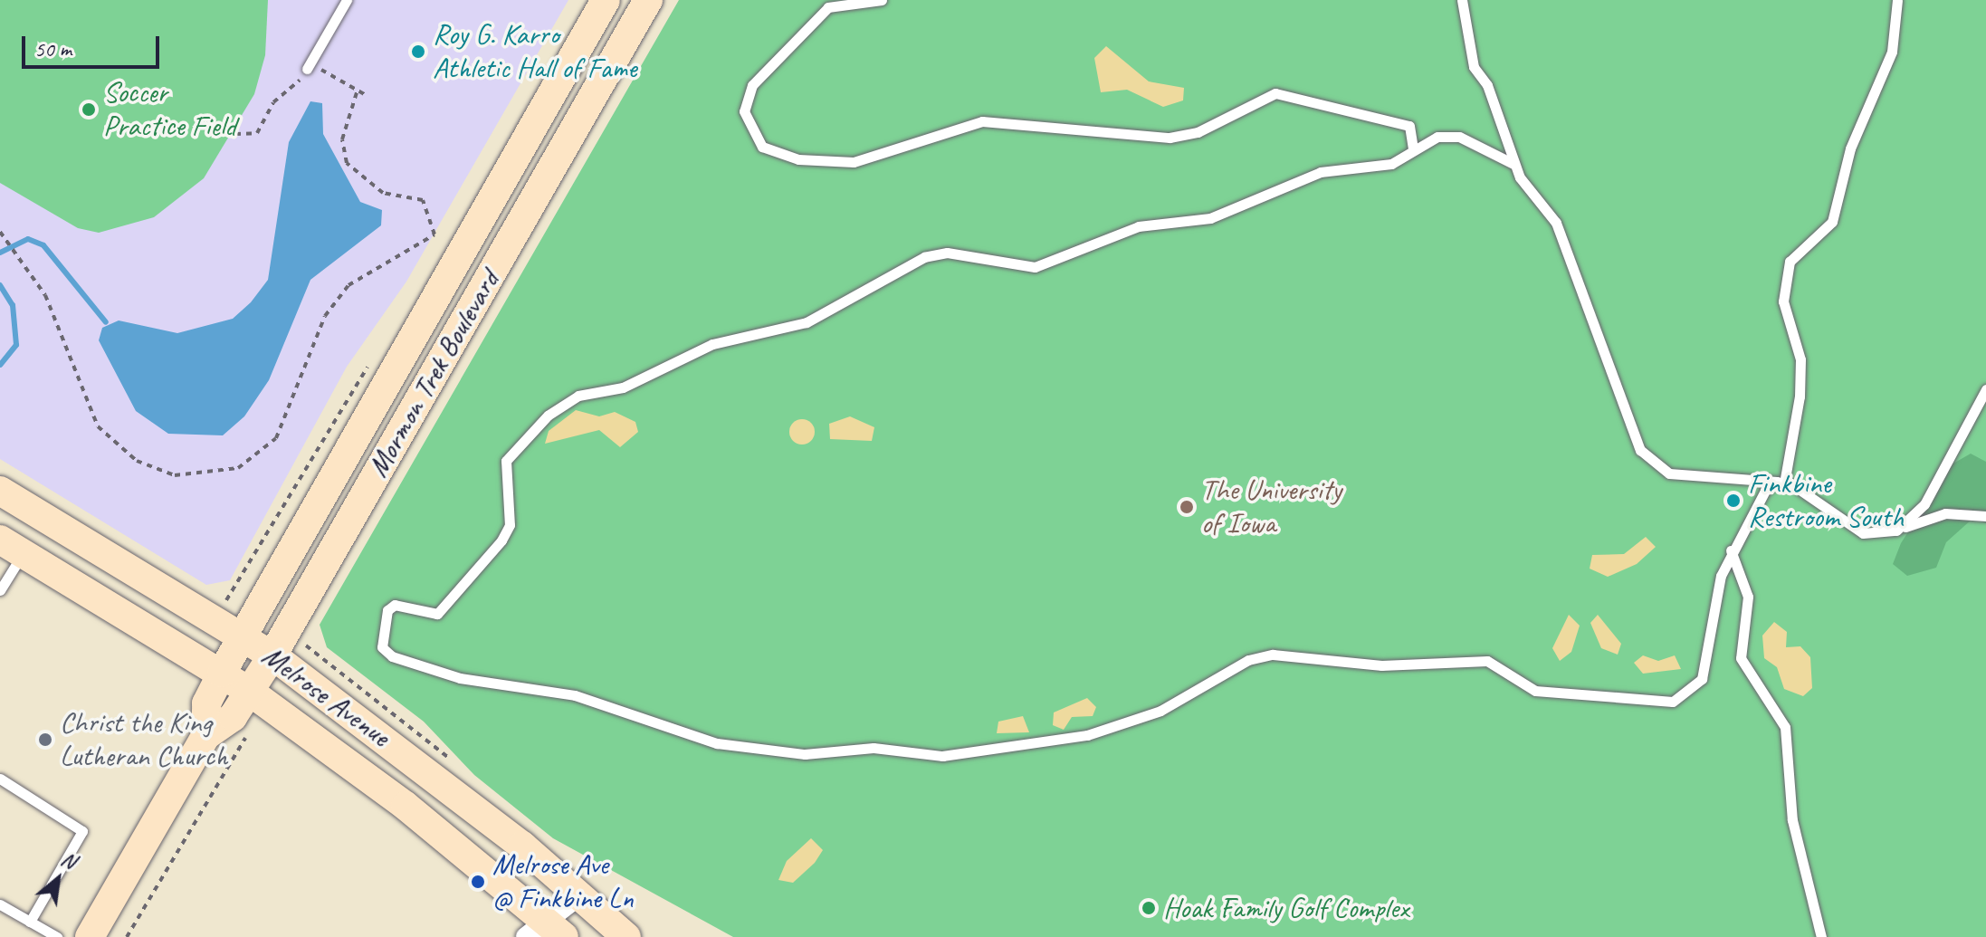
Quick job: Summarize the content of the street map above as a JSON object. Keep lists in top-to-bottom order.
{
  "streets": {
    "main road": ["Mormon Trek Boulevard", "Melrose Avenue"]
  },
  "crossings": [
    ["Mormon Trek Boulevard", "Melrose Avenue"]
  ],
  "places": [
    "Roy G. Karro Athletic Hall of Fame",
    "Soccer Practice Field",
    "Finkbine Restroom South",
    "The University of Iowa",
    "Christ the King Lutheran Church",
    "Melrose Ave @ Finkbine Ln",
    "Hoak Family Golf Complex"
  ],
  "scale_bar": "50 m",
  "north": "top right"
}
